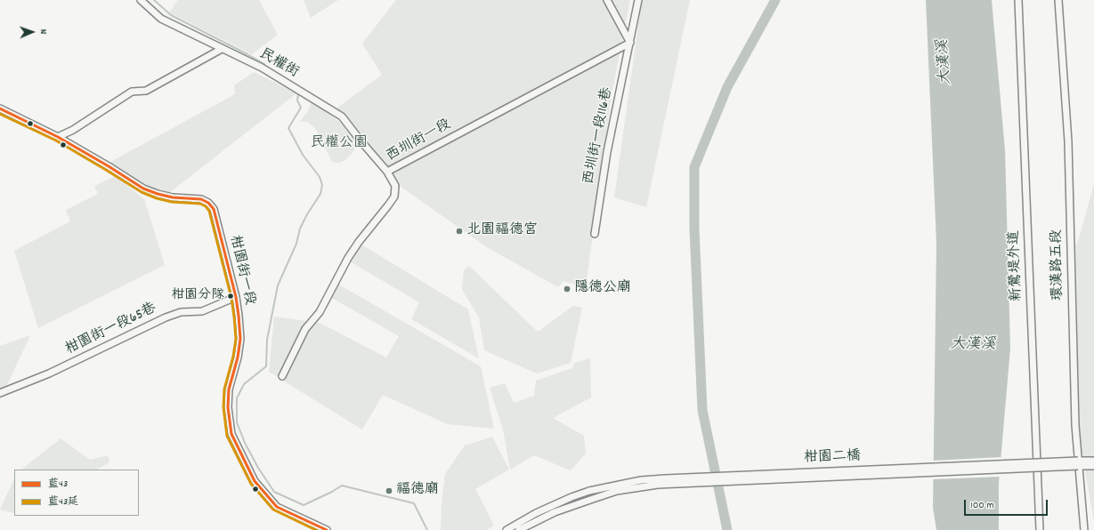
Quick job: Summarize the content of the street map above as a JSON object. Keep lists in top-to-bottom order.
{
  "streets": {
    "street": [
      "民權街",
      "西圳街一段116巷",
      "西圳街一段",
      "環漢路五段",
      "新鶯堤外道",
      "柑園街一段",
      "柑園街一段65巷",
      "柑園二橋"
    ]
  },
  "crossings": [
    ["民權街", "西圳街一段"],
    ["西圳街一段116巷", "西圳街一段"],
    ["環漢路五段", "柑園二橋"],
    ["柑園街一段", "柑園街一段65巷"]
  ],
  "water": ["大漢溪"],
  "parks": ["民權公園"],
  "places": [
    "北園福德宮",
    "隱德公廟",
    "柑園分隊",
    "福德廟"
  ],
  "lines": ["transit line 藍43", "transit line 藍43延"],
  "legend": ["藍43", "藍43延"],
  "scale_bar": "100 m",
  "north": "right"
}
